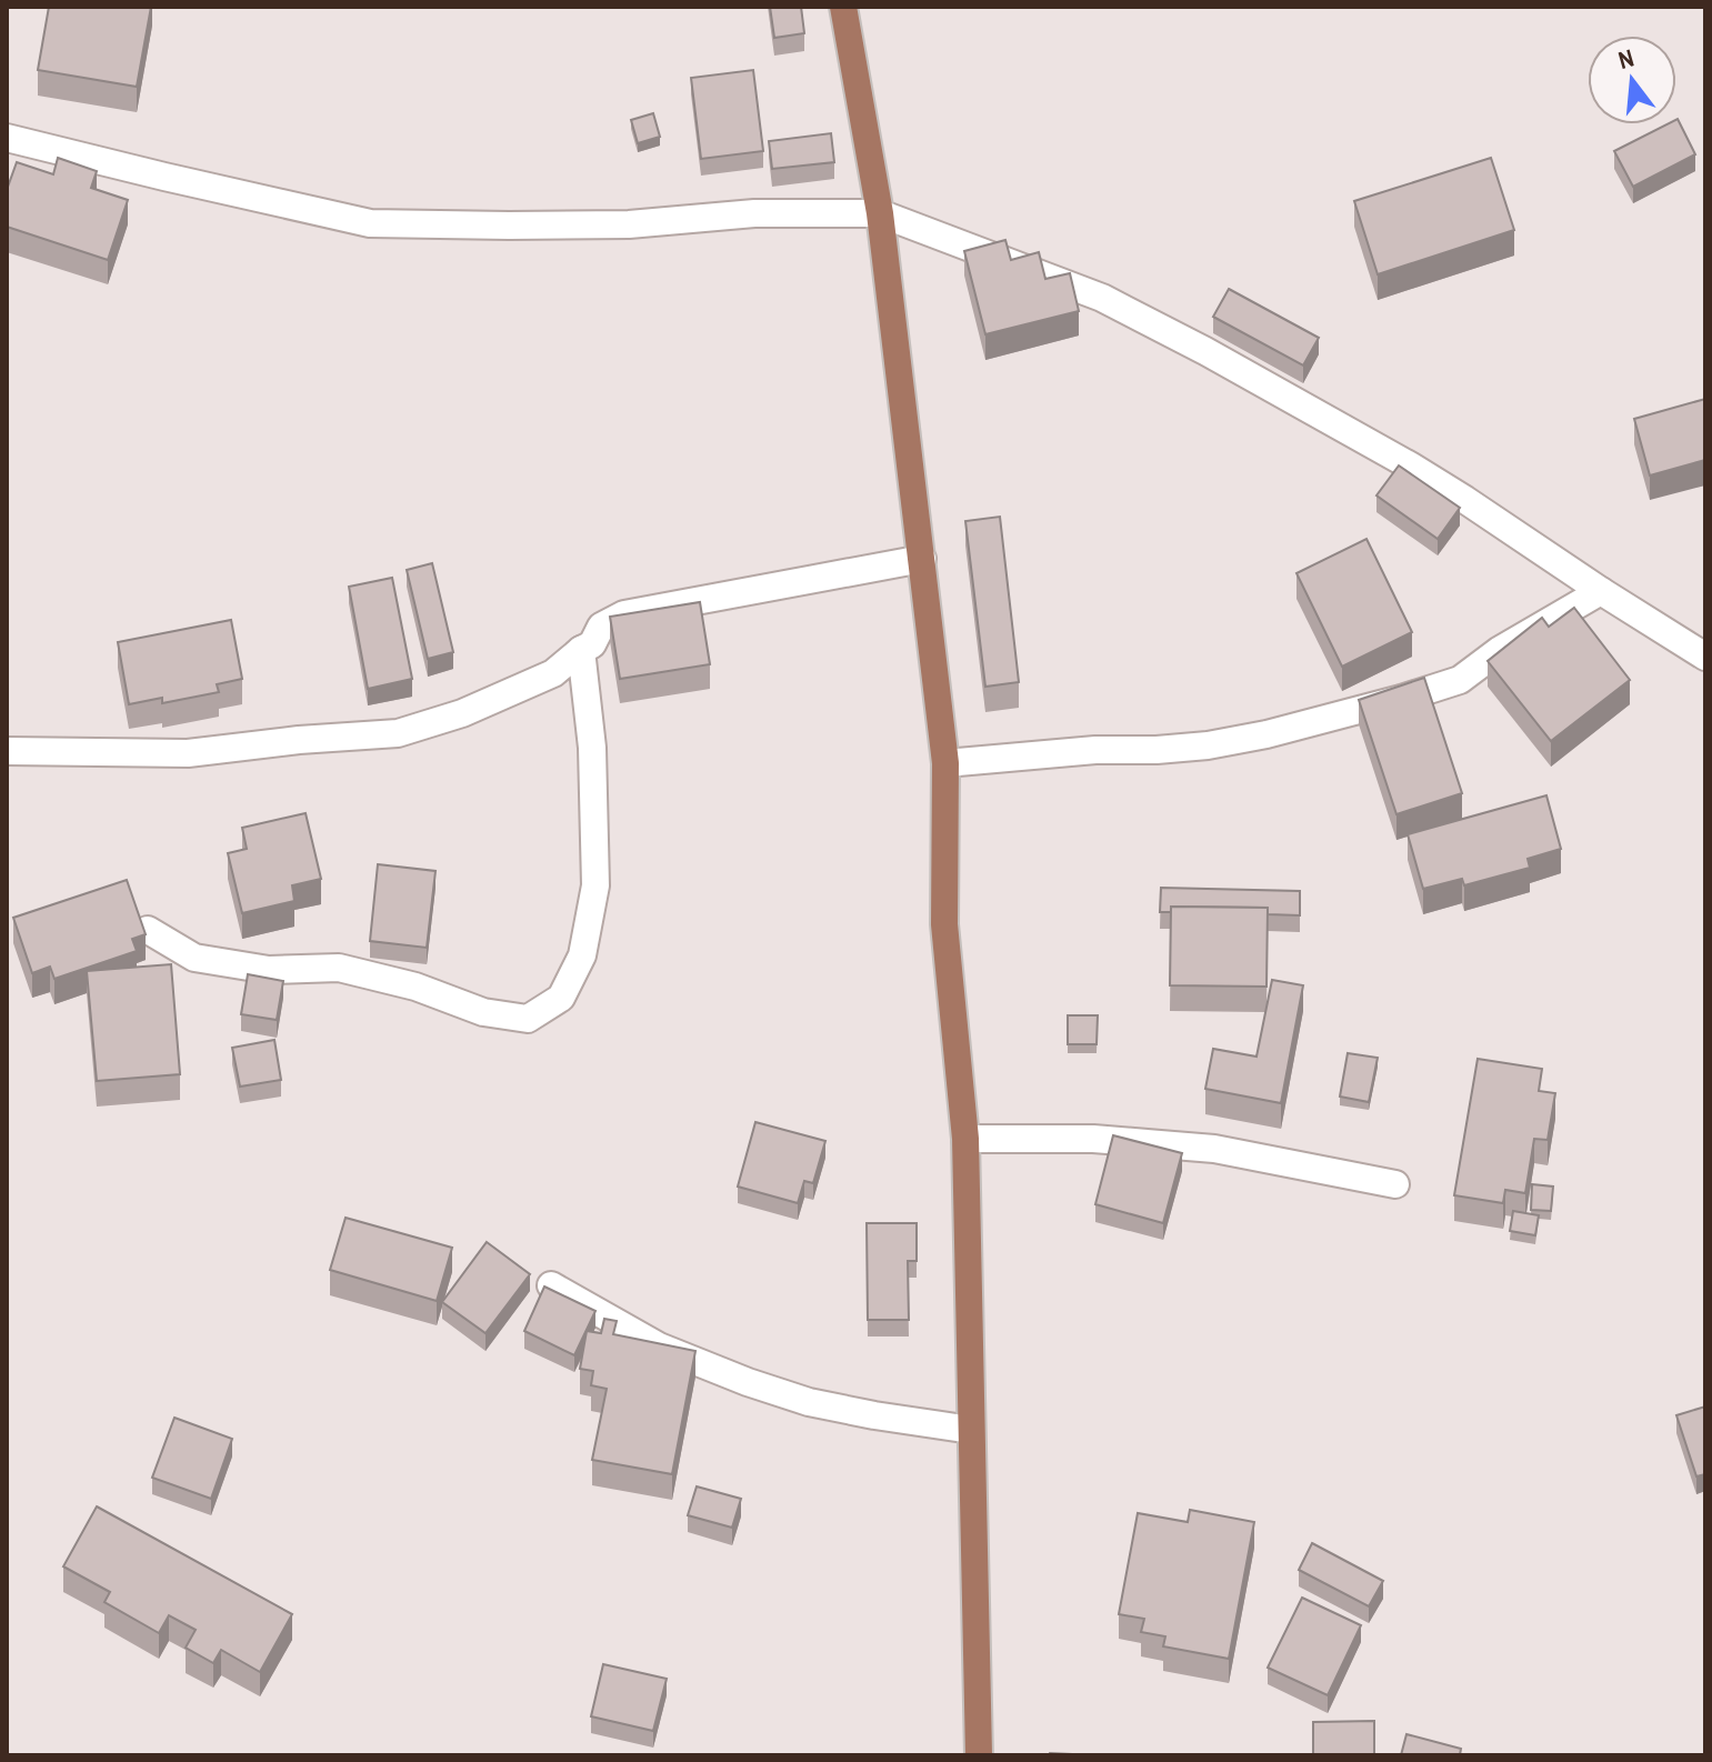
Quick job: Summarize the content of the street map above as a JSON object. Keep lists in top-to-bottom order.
{
  "north": "top"
}
